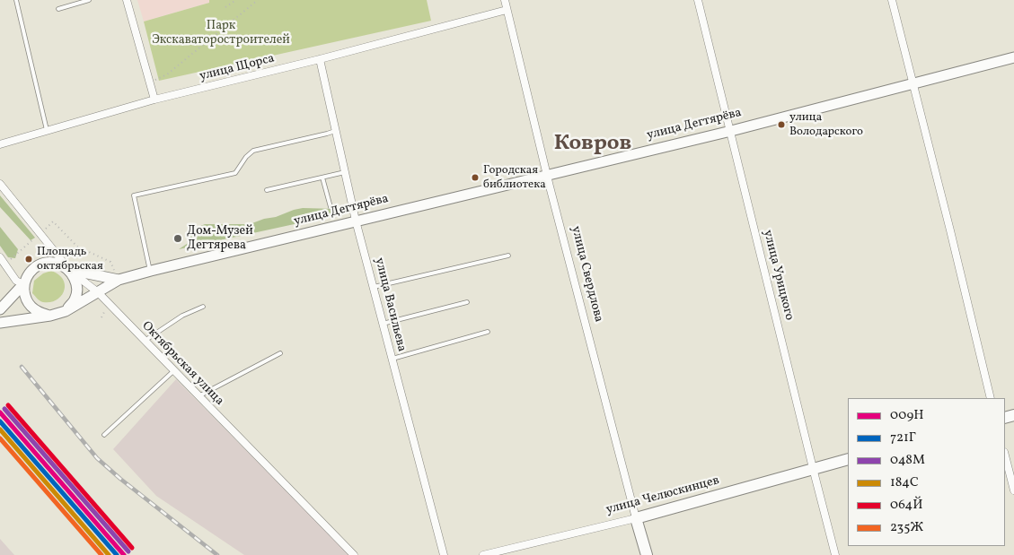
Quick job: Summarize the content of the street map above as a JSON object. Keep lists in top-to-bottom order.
{
  "streets": {
    "main road": ["улица Дегтярёва", "улица Свердлова", "улица Челюскинцев"],
    "street": [
      "улица Щорса",
      "улица Урицкого",
      "улица Васильева",
      "Октябрьская улица"
    ]
  },
  "crossings": [
    ["улица Щорса", "улица Свердлова"],
    ["улица Щорса", "улица Васильева"],
    ["улица Дегтярёва", "улица Свердлова"],
    ["улица Дегтярёва", "улица Урицкого"],
    ["улица Дегтярёва", "улица Васильева"],
    ["улица Дегтярёва", "Октябрьская улица"],
    ["улица Свердлова", "улица Челюскинцев"],
    ["улица Урицкого", "улица Челюскинцев"]
  ],
  "districts": ["Ковров"],
  "parks": ["Парк Экскаваторостроителей"],
  "places": [
    "улица Володарского",
    "Городская библиотека",
    "Дом-Музей Дегтярева",
    "Площадь октябрьская"
  ],
  "lines": [
    "transit line 064Й",
    "transit line 048М",
    "transit line 009Н",
    "transit line 721Г",
    "transit line 184С",
    "transit line 235Ж"
  ],
  "legend": [
    "009Н",
    "721Г",
    "048М",
    "184С",
    "064Й",
    "235Ж"
  ]
}
